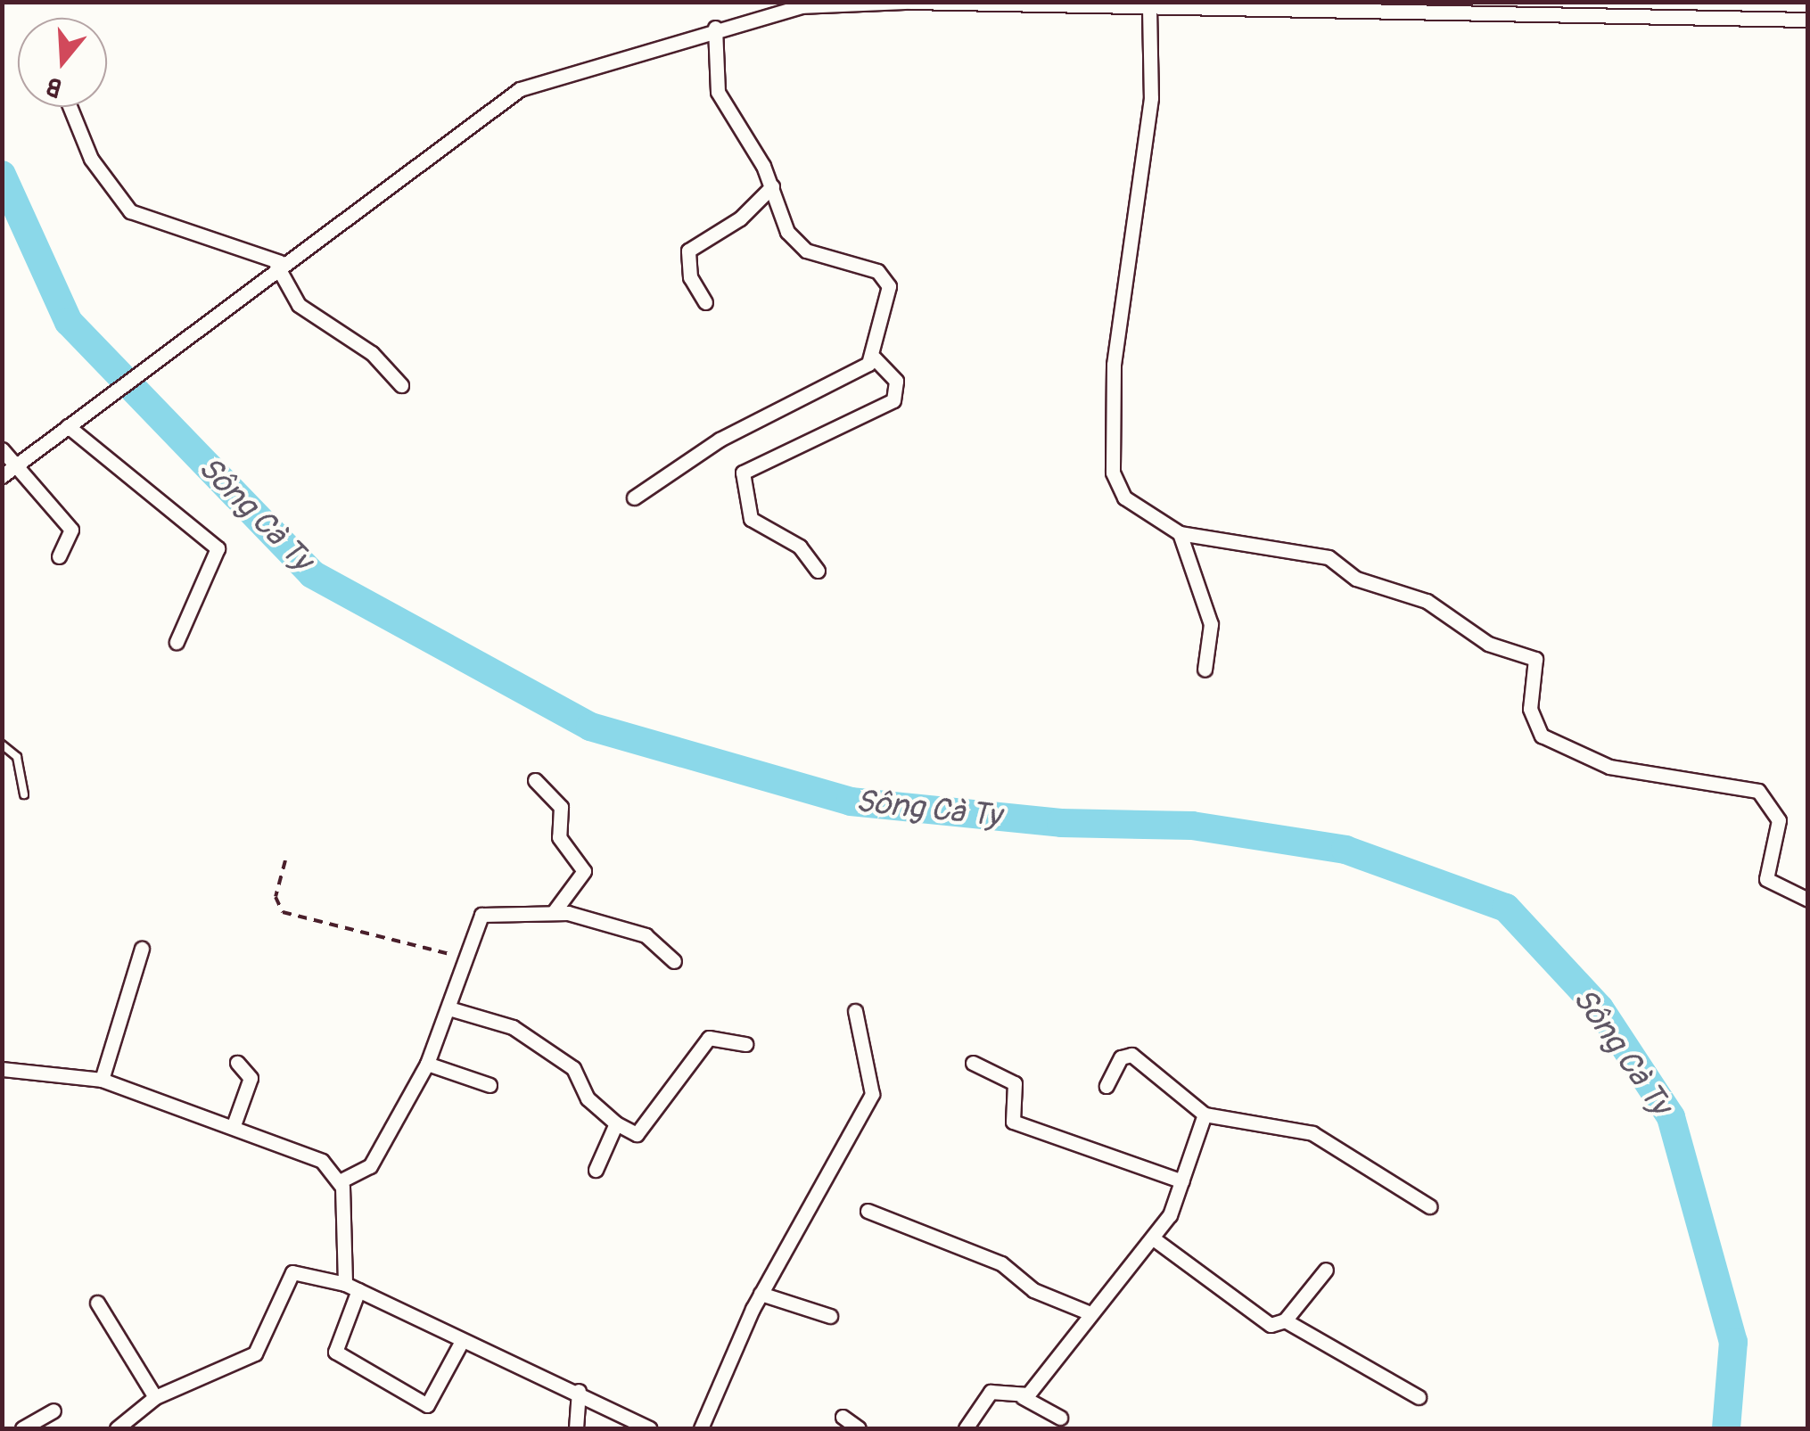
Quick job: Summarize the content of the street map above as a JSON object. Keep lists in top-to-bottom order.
{
  "water": ["Sông Cà Ty"],
  "north": "bottom"
}
